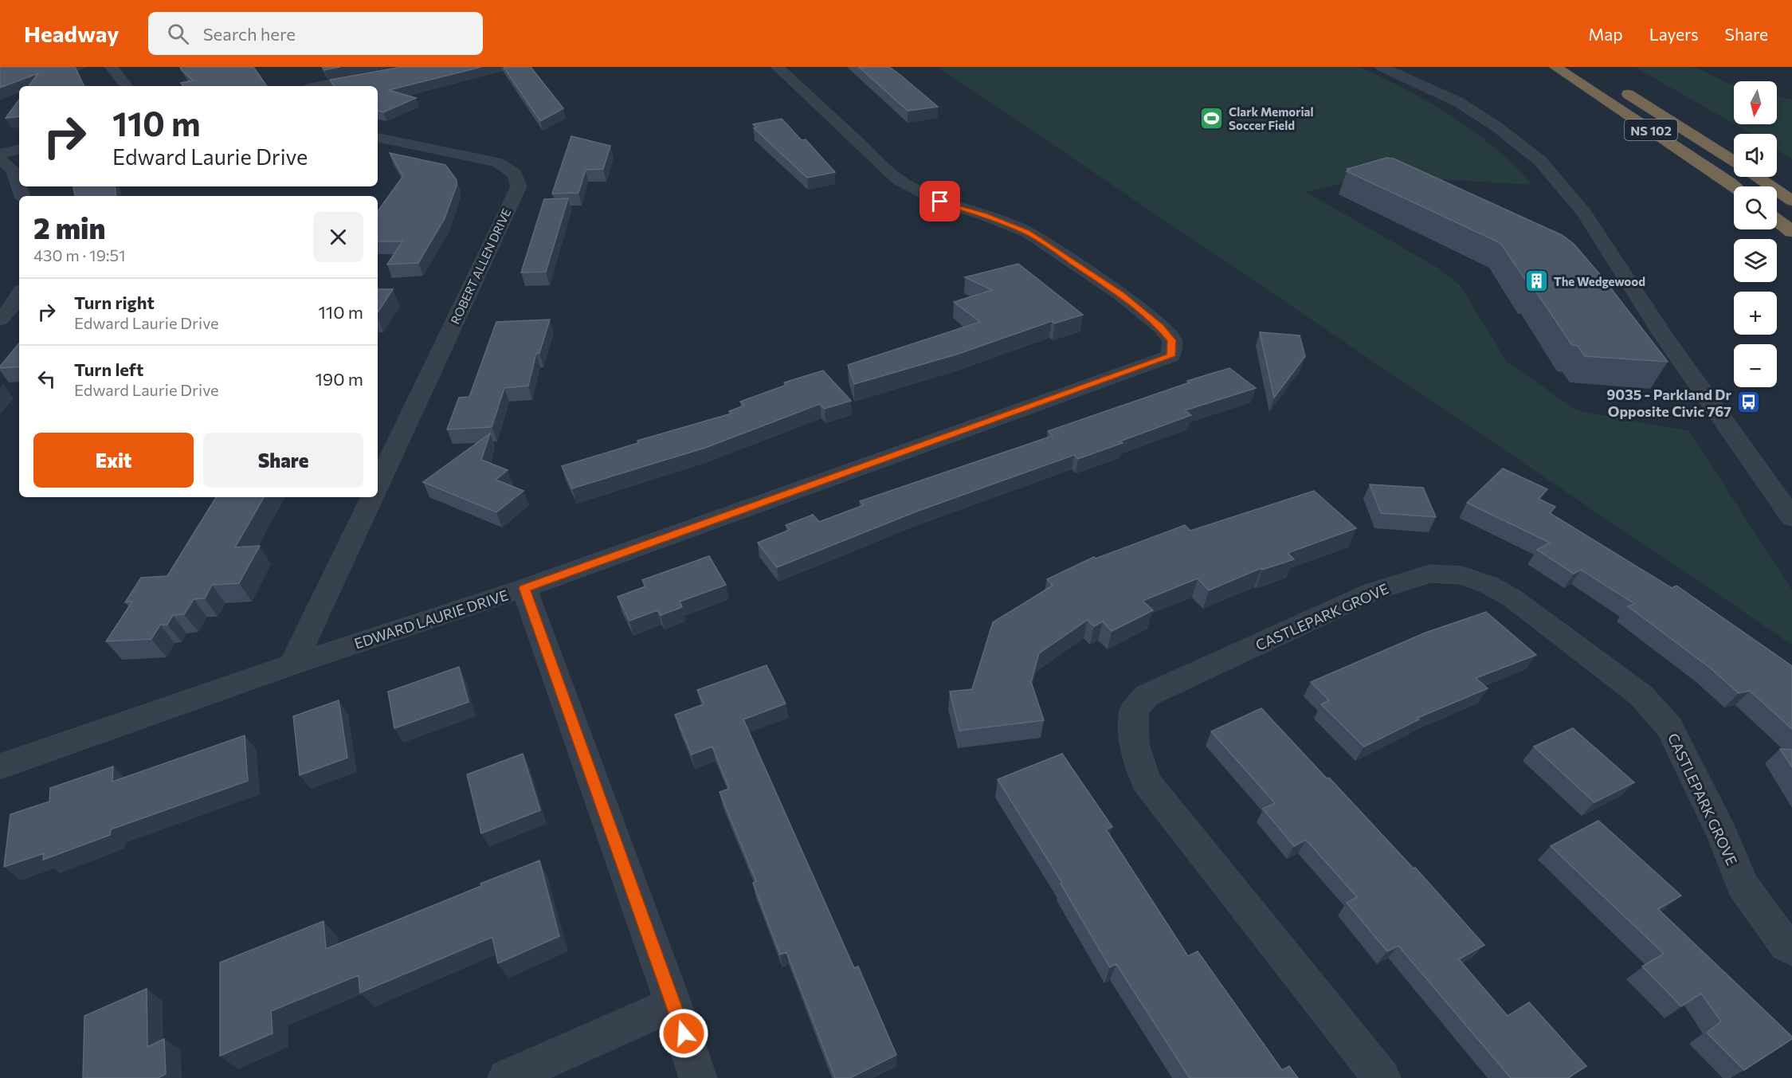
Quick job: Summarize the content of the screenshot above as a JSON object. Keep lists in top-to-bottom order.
{
  "streets": {
    "highway": ["NS 102"],
    "street": ["ROBERT ALLEN DRIVE", "CASTLEPARK GROVE", "EDWARD LAURIE DRIVE"]
  },
  "places": {
    "sports": ["Clark Memorial Soccer Field"],
    "building": ["The Wedgewood"],
    "bus stop": ["9035 - Parkland Dr Opposite Civic 767"]
  },
  "north": "bottom",
  "page": {
    "header": "Headway",
    "search": "Search here",
    "nav": ["Map", "Layers", "Share"],
    "map_buttons": ["+", "−"],
    "turn": ["110 m", "Edward Laurie Drive"],
    "heading": ["2 min", "430 m · 19:51"],
    "list": [
      {
        "name": "Turn right",
        "note": "Edward Laurie Drive",
        "value": "110 m"
      },
      {
        "name": "Turn left",
        "note": "Edward Laurie Drive",
        "value": "190 m"
      }
    ],
    "buttons": ["Exit", "Share"]
  }
}
